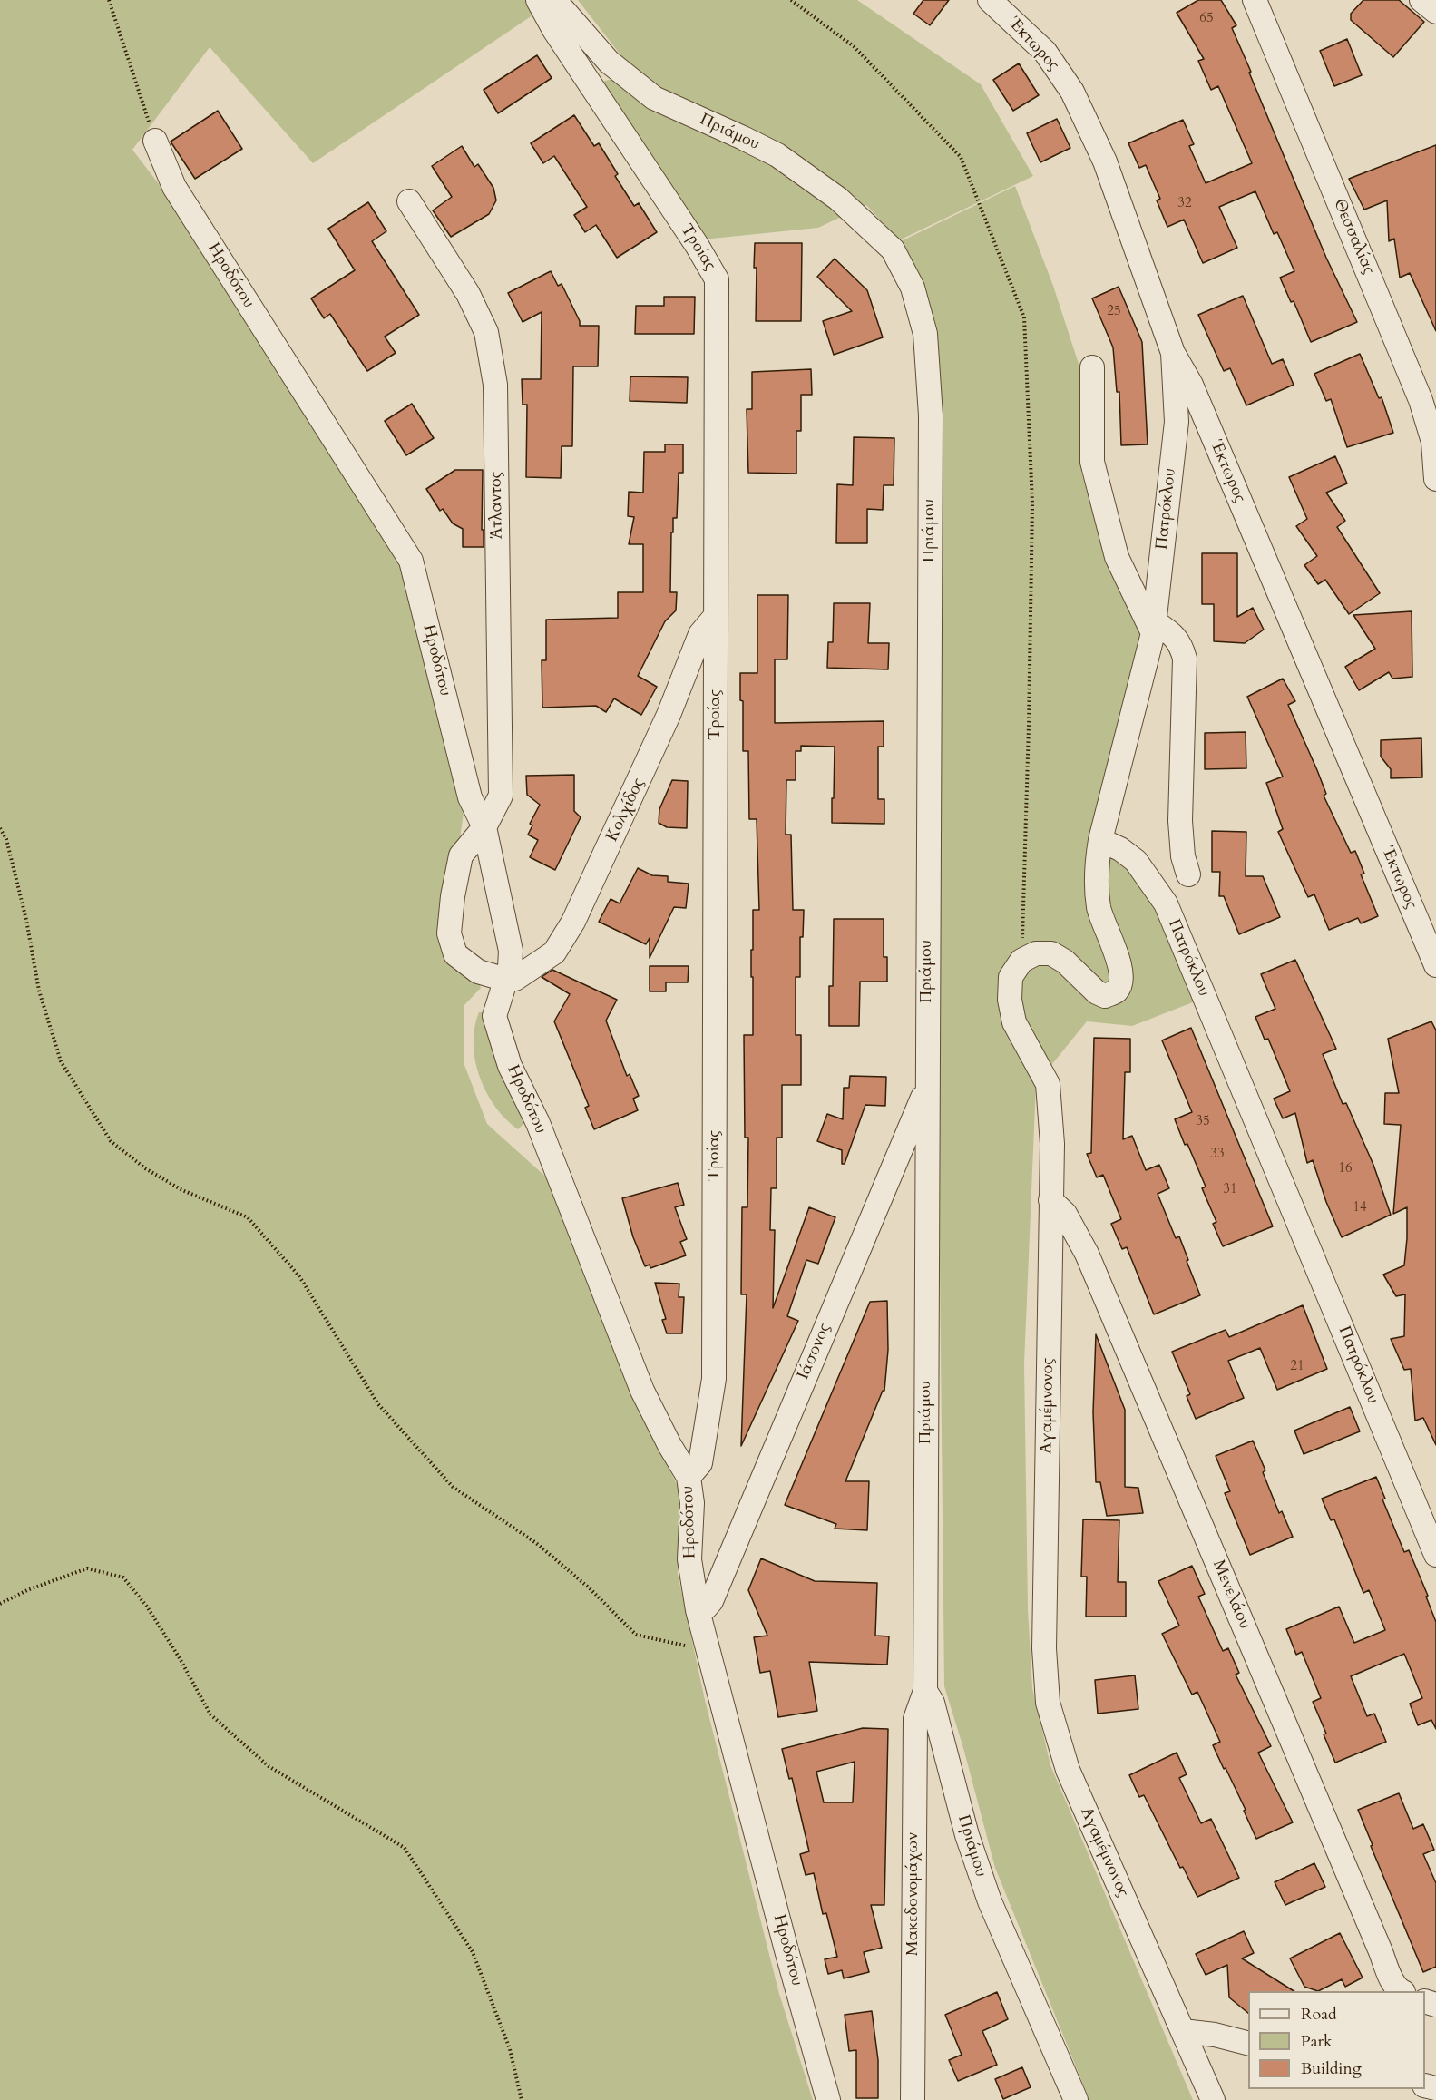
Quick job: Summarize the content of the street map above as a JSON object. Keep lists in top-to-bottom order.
{
  "streets": {
    "street": [
      "Έκτωρος",
      "Πριάμου",
      "Θεσσαλίας",
      "Τροίας",
      "Ηροδότου",
      "Άτλαντος",
      "Πατρόκλου",
      "Κολχίδος",
      "Ιάσονος",
      "Αγαμέμνονος",
      "Μενελάου",
      "Μακεδονομάχων"
    ]
  },
  "crossings": [
    ["Έκτωρος", "Πατρόκλου"],
    ["Πριάμου", "Ιάσονος"],
    ["Πριάμου", "Μακεδονομάχων"],
    ["Τροίας", "Ηροδότου"],
    ["Τροίας", "Κολχίδος"],
    ["Ηροδότου", "Άτλαντος"],
    ["Ηροδότου", "Κολχίδος"],
    ["Ηροδότου", "Ιάσονος"],
    ["Άτλαντος", "Κολχίδος"],
    ["Αγαμέμνονος", "Μενελάου"]
  ],
  "house_numbers": [
    "65",
    "32",
    "25",
    "35",
    "33",
    "16",
    "31",
    "14",
    "21"
  ],
  "legend": ["Road", "Park", "Building"]
}
